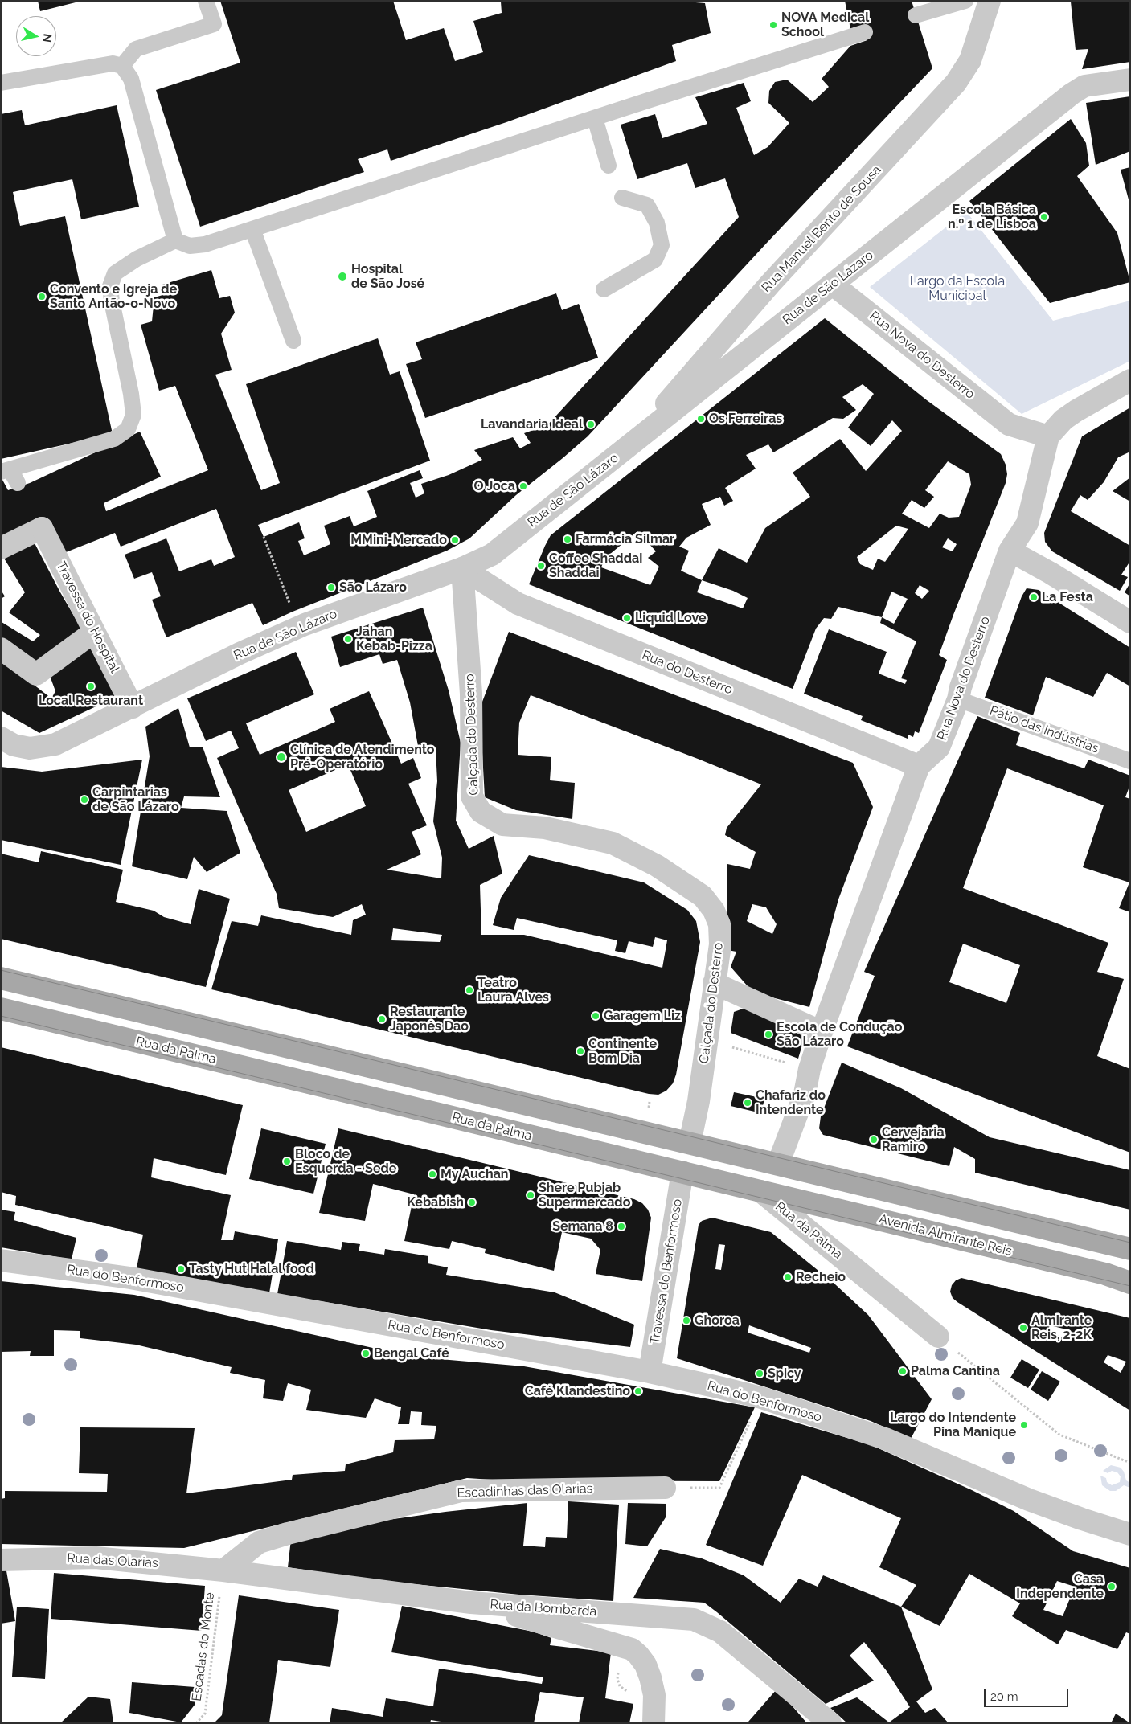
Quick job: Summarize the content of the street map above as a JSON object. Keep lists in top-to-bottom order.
{
  "streets": {
    "main road": ["Rua da Palma", "Avenida Almirante Reis"],
    "street": [
      "Rua Manuel Bento de Sousa",
      "Rua de São Lázaro",
      "Rua Nova do Desterro",
      "Travessa do Hospital",
      "Rua do Desterro",
      "Calçada do Desterro",
      "Travessa do Benformoso",
      "Rua do Benformoso",
      "Escadinhas das Olarias",
      "Rua das Olarias",
      "Rua da Bombarda"
    ],
    "lane": ["Pátio das Indústrias"],
    "path": ["Escadas do Monte"]
  },
  "crossings": [
    ["Rua Manuel Bento de Sousa", "Rua de São Lázaro"],
    ["Rua de São Lázaro", "Rua Nova do Desterro"],
    ["Rua de São Lázaro", "Travessa do Hospital"],
    ["Rua de São Lázaro", "Rua do Desterro"],
    ["Rua de São Lázaro", "Calçada do Desterro"],
    ["Rua Nova do Desterro", "Rua do Desterro"],
    ["Rua Nova do Desterro", "Pátio das Indústrias"],
    ["Rua do Desterro", "Calçada do Desterro"],
    ["Rua da Palma", "Avenida Almirante Reis"],
    ["Rua da Palma", "Travessa do Benformoso"],
    ["Travessa do Benformoso", "Rua do Benformoso"],
    ["Escadinhas das Olarias", "Rua das Olarias"],
    ["Escadinhas das Olarias", "Rua da Bombarda"],
    ["Escadinhas das Olarias", "Escadas do Monte"],
    ["Rua das Olarias", "Rua da Bombarda"],
    ["Rua das Olarias", "Escadas do Monte"],
    ["Rua da Bombarda", "Escadas do Monte"]
  ],
  "parks": ["Largo da Escola Municipal"],
  "places": [
    "NOVA Medical School",
    "Escola Básica n.º 1 de Lisboa",
    "Hospital de São José",
    "Convento e Igreja de Santo Antão-o-Novo",
    "Os Ferreiras",
    "Lavandaria Ideal",
    "O Joca",
    "Farmácia Silmar",
    "MMini-Mercado",
    "Coffee Shaddai Shaddai",
    "São Lázaro",
    "La Festa",
    "Liquid Love",
    "Jahan Kebab-Pizza",
    "Local Restaurant",
    "Clínica de Atendimento Pré-Operatório",
    "Carpintarias de São Lázaro",
    "Teatro Laura Alves",
    "Garagem Liz",
    "Restaurante Japonês Dao",
    "Escola de Condução São Lázaro",
    "Continente Bom Dia",
    "Chafariz do Intendente",
    "Cervejaria Ramiro",
    "Bloco de Esquerda - Sede",
    "My Auchan",
    "Shere Pubjab Supermercado",
    "Kebabish",
    "Semana 8",
    "Tasty Hut Halal food",
    "Recheio",
    "Ghoroa",
    "Almirante Reis, 2-2K",
    "Bengal Café",
    "Palma Cantina",
    "Spicy",
    "Café Klandestino",
    "Largo do Intendente Pina Manique",
    "Casa Independente"
  ],
  "scale_bar": "20 m",
  "north": "right"
}
